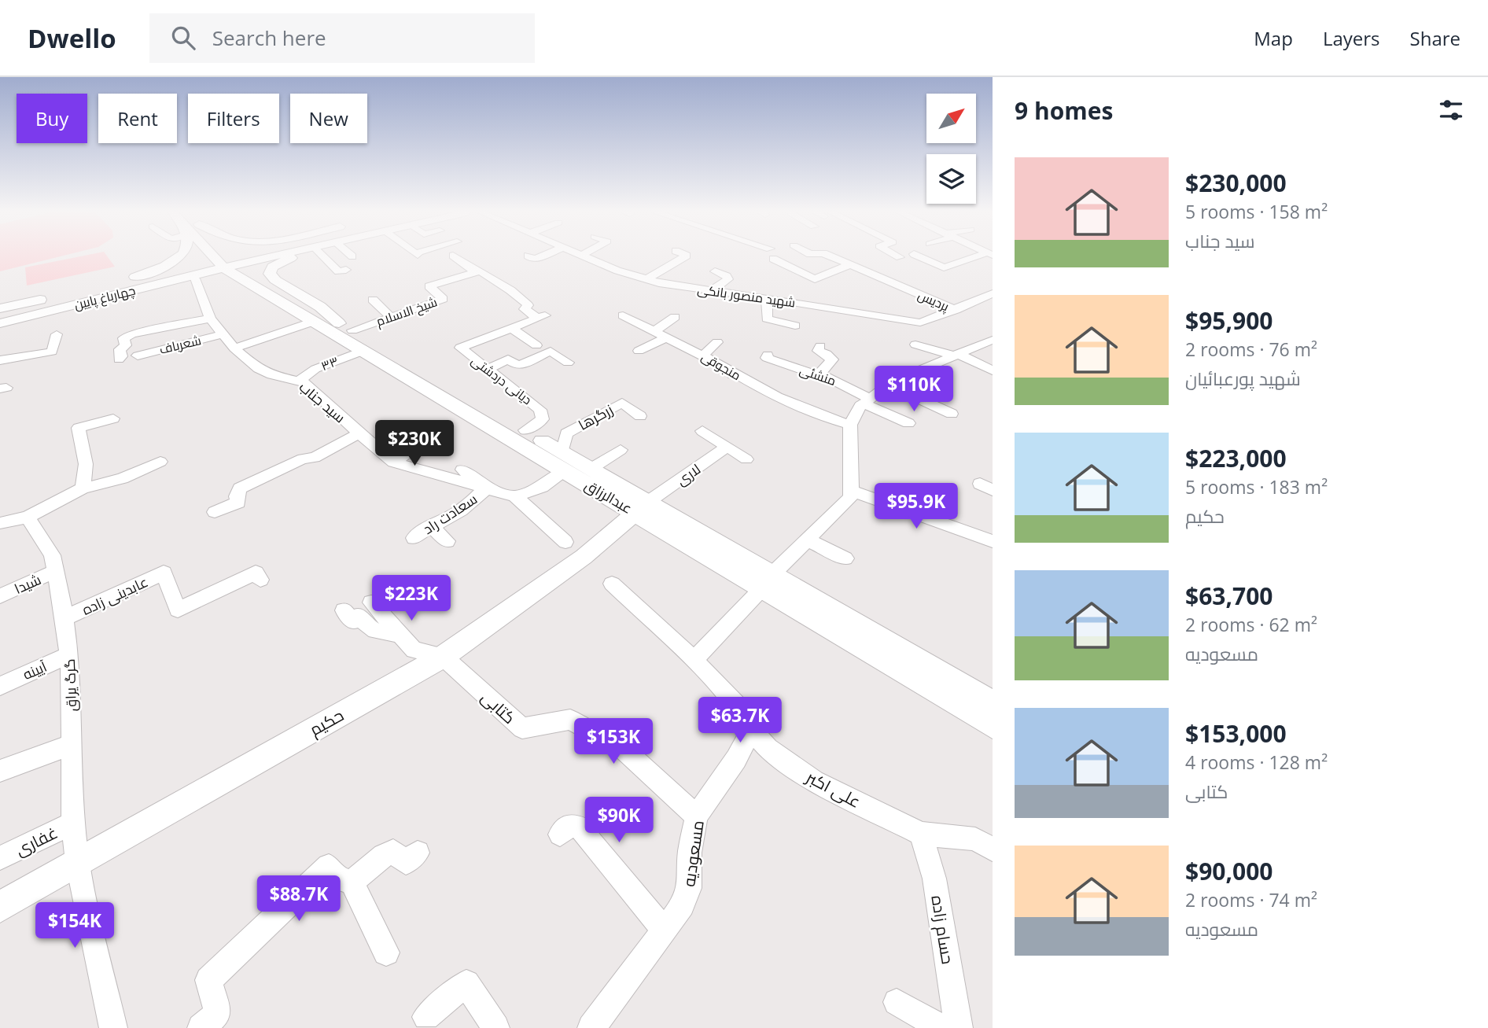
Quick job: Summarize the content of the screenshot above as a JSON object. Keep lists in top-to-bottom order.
{
  "streets": {
    "main road": ["چهارباغ پایین", "عبدالرزاق", "حکیم"],
    "street": [
      "شهید منصور بانکی",
      "پردیس",
      "شیخ الاسلام",
      "شعرباف",
      "۳۳",
      "منجوقی",
      "منشئی",
      "دیانی دردشتی",
      "سید جناب",
      "زرگرها",
      "لاری",
      "سعادت راد",
      "شیدا",
      "عابدینی زاده",
      "آیینه",
      "گرگ یراق",
      "کتابی",
      "علی اکبر",
      "غفاری",
      "مسعودیه",
      "حسام زاده"
    ]
  },
  "crossings": [
    ["شهید منصور بانکی", "پردیس"],
    ["چهارباغ پایین", "عبدالرزاق"],
    ["شیخ الاسلام", "دیانی دردشتی"],
    ["شیخ الاسلام", "عبدالرزاق"],
    ["۳۳", "سید جناب"],
    ["۳۳", "عبدالرزاق"],
    ["دیانی دردشتی", "عبدالرزاق"],
    ["سید جناب", "سعادت راد"],
    ["زرگرها", "عبدالرزاق"],
    ["لاری", "عبدالرزاق"],
    ["لاری", "حکیم"],
    ["عبدالرزاق", "حکیم"],
    ["شیدا", "گرگ یراق"],
    ["عابدینی زاده", "گرگ یراق"],
    ["آیینه", "گرگ یراق"],
    ["گرگ یراق", "حکیم"],
    ["گرگ یراق", "غفاری"],
    ["کتابی", "حکیم"],
    ["کتابی", "مسعودیه"],
    ["علی اکبر", "مسعودیه"],
    ["علی اکبر", "حسام زاده"]
  ],
  "north": "top right",
  "page": {
    "header": "Dwello",
    "search": "Search here",
    "nav": ["Map", "Layers", "Share"],
    "heading": "9 homes",
    "chip": [
      "Buy",
      "Rent",
      "Filters",
      "New"
    ],
    "list": [
      {
        "name": "$230,000",
        "note": "5 rooms · 158 m² · سید جناب"
      },
      {
        "name": "$95,900",
        "note": "2 rooms · 76 m² · شهید پورعبائیان"
      },
      {
        "name": "$223,000",
        "note": "5 rooms · 183 m² · حکیم"
      },
      {
        "name": "$63,700",
        "note": "2 rooms · 62 m² · مسعودیه"
      },
      {
        "name": "$153,000",
        "note": "4 rooms · 128 m² · کتابی"
      },
      {
        "name": "$90,000",
        "note": "2 rooms · 74 m² · مسعودیه"
      }
    ],
    "price": [
      "$110K",
      "$230K",
      "$95.9K",
      "$223K",
      "$63.7K",
      "$153K",
      "$90K",
      "$88.7K",
      "$154K"
    ]
  }
}
